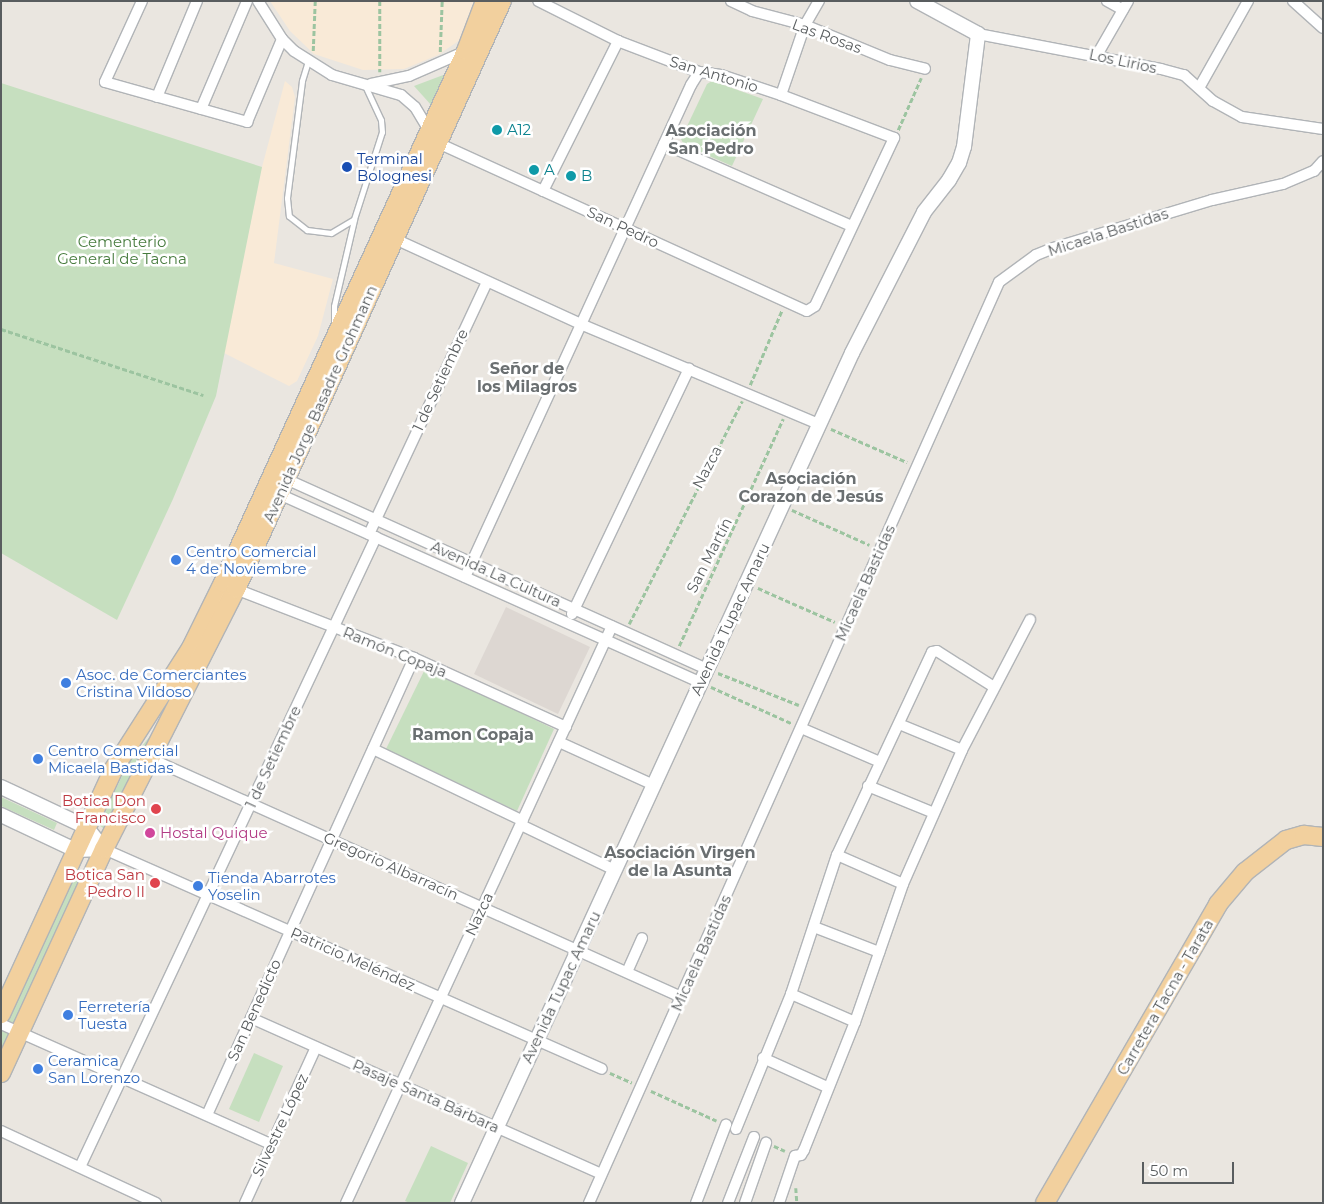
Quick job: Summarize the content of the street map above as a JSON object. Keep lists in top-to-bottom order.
{
  "streets": {
    "highway": ["Avenida Jorge Basadre Grohmann", "Carretera Tacna - Tarata"],
    "street": [
      "Las Rosas",
      "Los Lirios",
      "San Antonio",
      "San Pedro",
      "Micaela Bastidas",
      "1 de Setiembre",
      "Nazca",
      "Avenida La Cultura",
      "Avenida Tupac Amaru",
      "Ramón Copaja",
      "Gregorio Albarracín",
      "Patricio Meléndez",
      "San Benedicto",
      "Pasaje Santa Bárbara",
      "Silvestre López"
    ],
    "path": ["San Martín"]
  },
  "crossings": [
    ["Los Lirios", "Avenida Tupac Amaru"],
    ["San Pedro", "Avenida Jorge Basadre Grohmann"],
    ["San Pedro", "Nazca"],
    ["Micaela Bastidas", "Gregorio Albarracín"],
    ["Micaela Bastidas", "Pasaje Santa Bárbara"],
    ["1 de Setiembre", "Avenida La Cultura"],
    ["1 de Setiembre", "Ramón Copaja"],
    ["1 de Setiembre", "Gregorio Albarracín"],
    ["1 de Setiembre", "Patricio Meléndez"],
    ["Avenida Jorge Basadre Grohmann", "Avenida La Cultura"],
    ["Avenida Jorge Basadre Grohmann", "Ramón Copaja"],
    ["Avenida Jorge Basadre Grohmann", "Gregorio Albarracín"],
    ["Avenida Jorge Basadre Grohmann", "Patricio Meléndez"],
    ["Nazca", "Avenida La Cultura"],
    ["Nazca", "Ramón Copaja"],
    ["Nazca", "Gregorio Albarracín"],
    ["Nazca", "Patricio Meléndez"],
    ["Nazca", "Pasaje Santa Bárbara"],
    ["San Martín", "Avenida La Cultura"],
    ["Avenida La Cultura", "Avenida Tupac Amaru"],
    ["Avenida Tupac Amaru", "Gregorio Albarracín"],
    ["Avenida Tupac Amaru", "Patricio Meléndez"],
    ["Avenida Tupac Amaru", "Pasaje Santa Bárbara"],
    ["Ramón Copaja", "San Benedicto"],
    ["Gregorio Albarracín", "San Benedicto"],
    ["Patricio Meléndez", "San Benedicto"],
    ["San Benedicto", "Pasaje Santa Bárbara"],
    ["Pasaje Santa Bárbara", "Silvestre López"]
  ],
  "districts": [
    "Asociación San Pedro",
    "Señor de los Milagros",
    "Asociación Corazon de Jesús",
    "Ramon Copaja",
    "Asociación Virgen de la Asunta"
  ],
  "parks": ["Cementerio General de Tacna"],
  "places": [
    "A12",
    "Terminal Bolognesi",
    "A",
    "B",
    "Centro Comercial 4 de Noviembre",
    "Asoc. de Comerciantes Cristina Vildoso",
    "Centro Comercial Micaela Bastidas",
    "Botica Don Francisco",
    "Hostal Quique",
    "Botica San Pedro II",
    "Tienda Abarrotes Yoselin",
    "Ferretería Tuesta",
    "Ceramica San Lorenzo"
  ],
  "scale_bar": "50 m"
}
